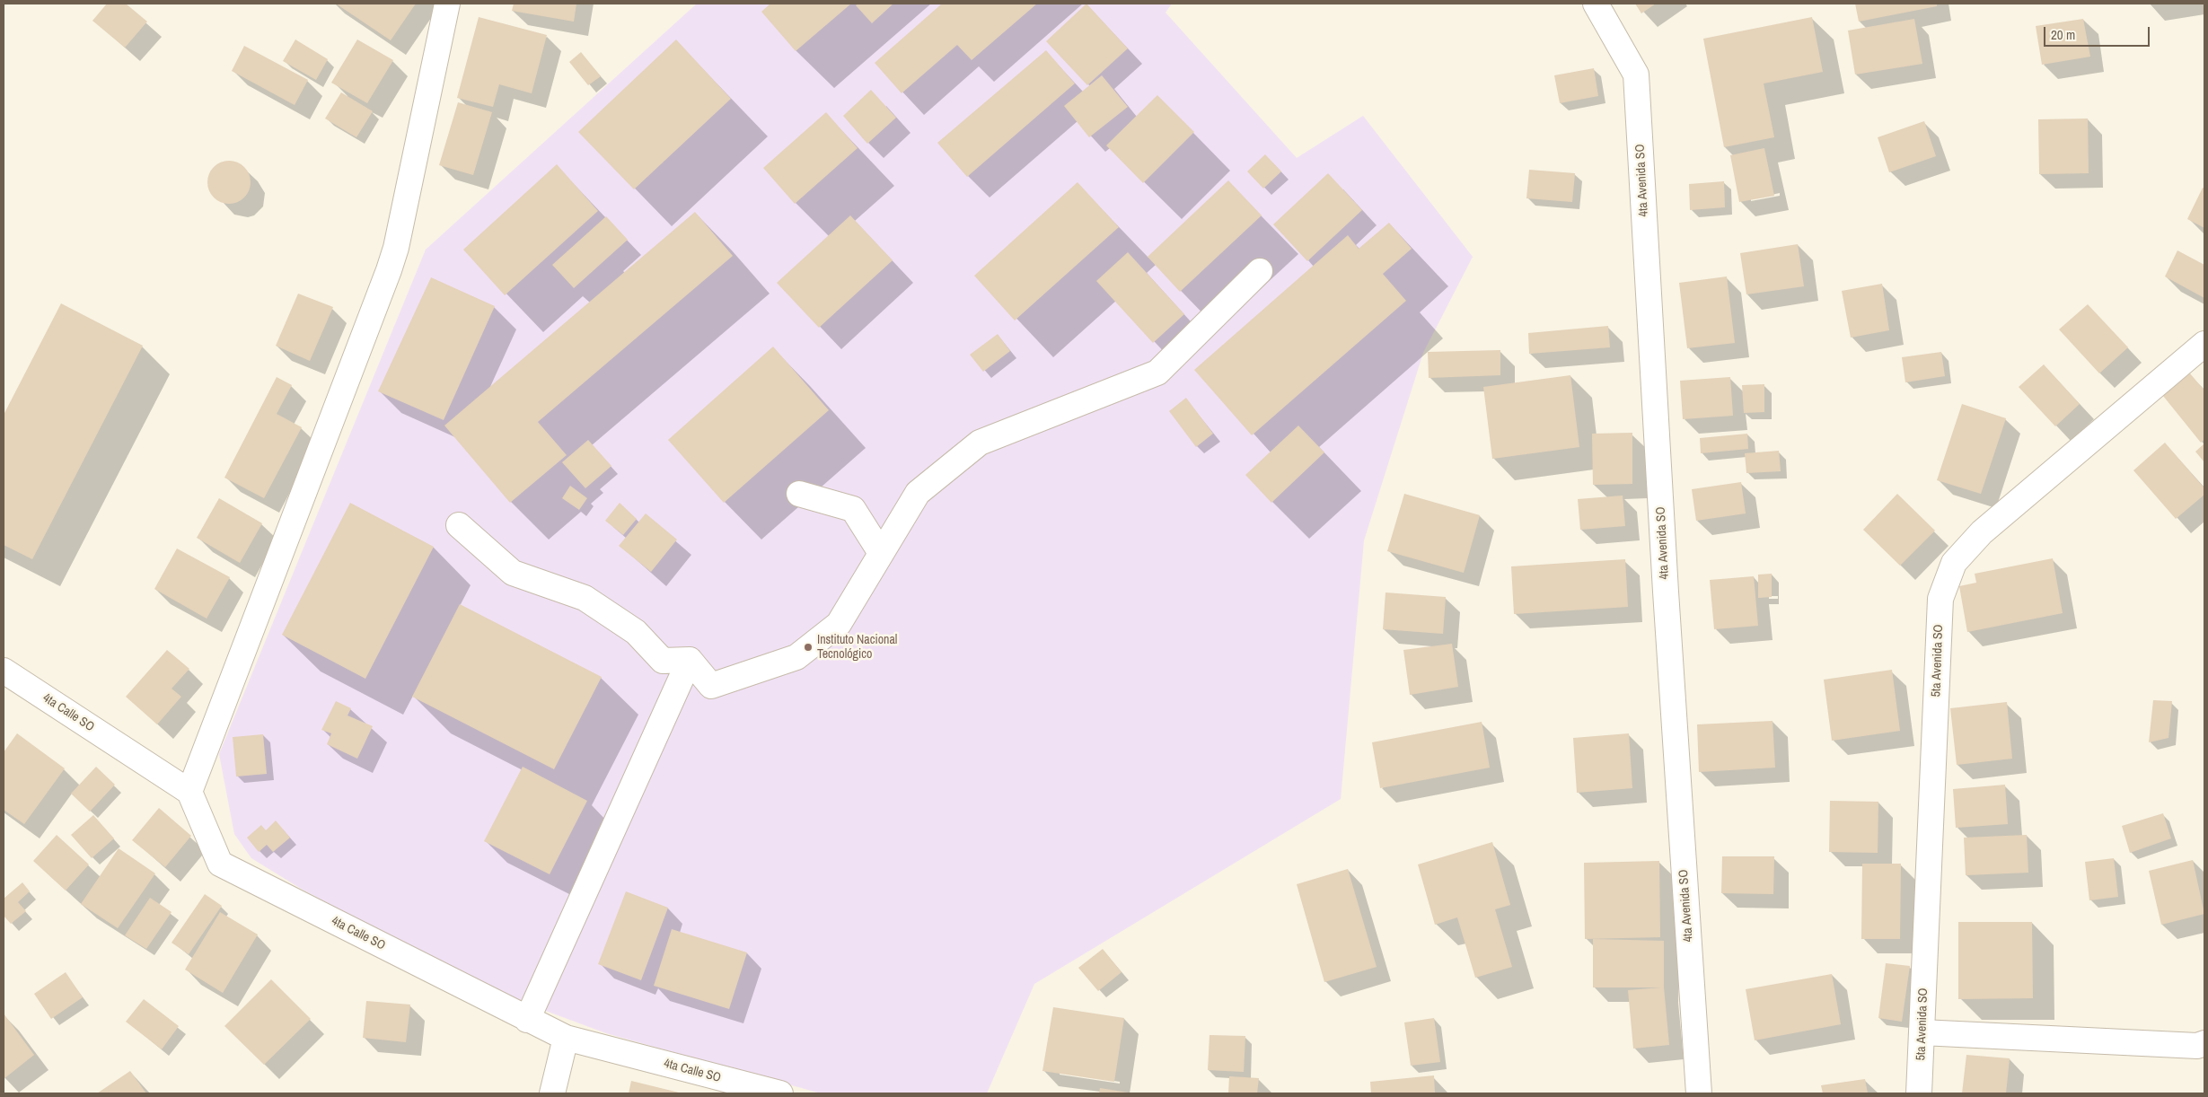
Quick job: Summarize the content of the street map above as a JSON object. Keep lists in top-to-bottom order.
{
  "streets": {
    "street": ["4ta Avenida SO", "5ta Avenida SO", "4ta Calle SO"]
  },
  "places": ["Instituto Nacional Tecnológico"],
  "scale_bar": "20 m"
}
